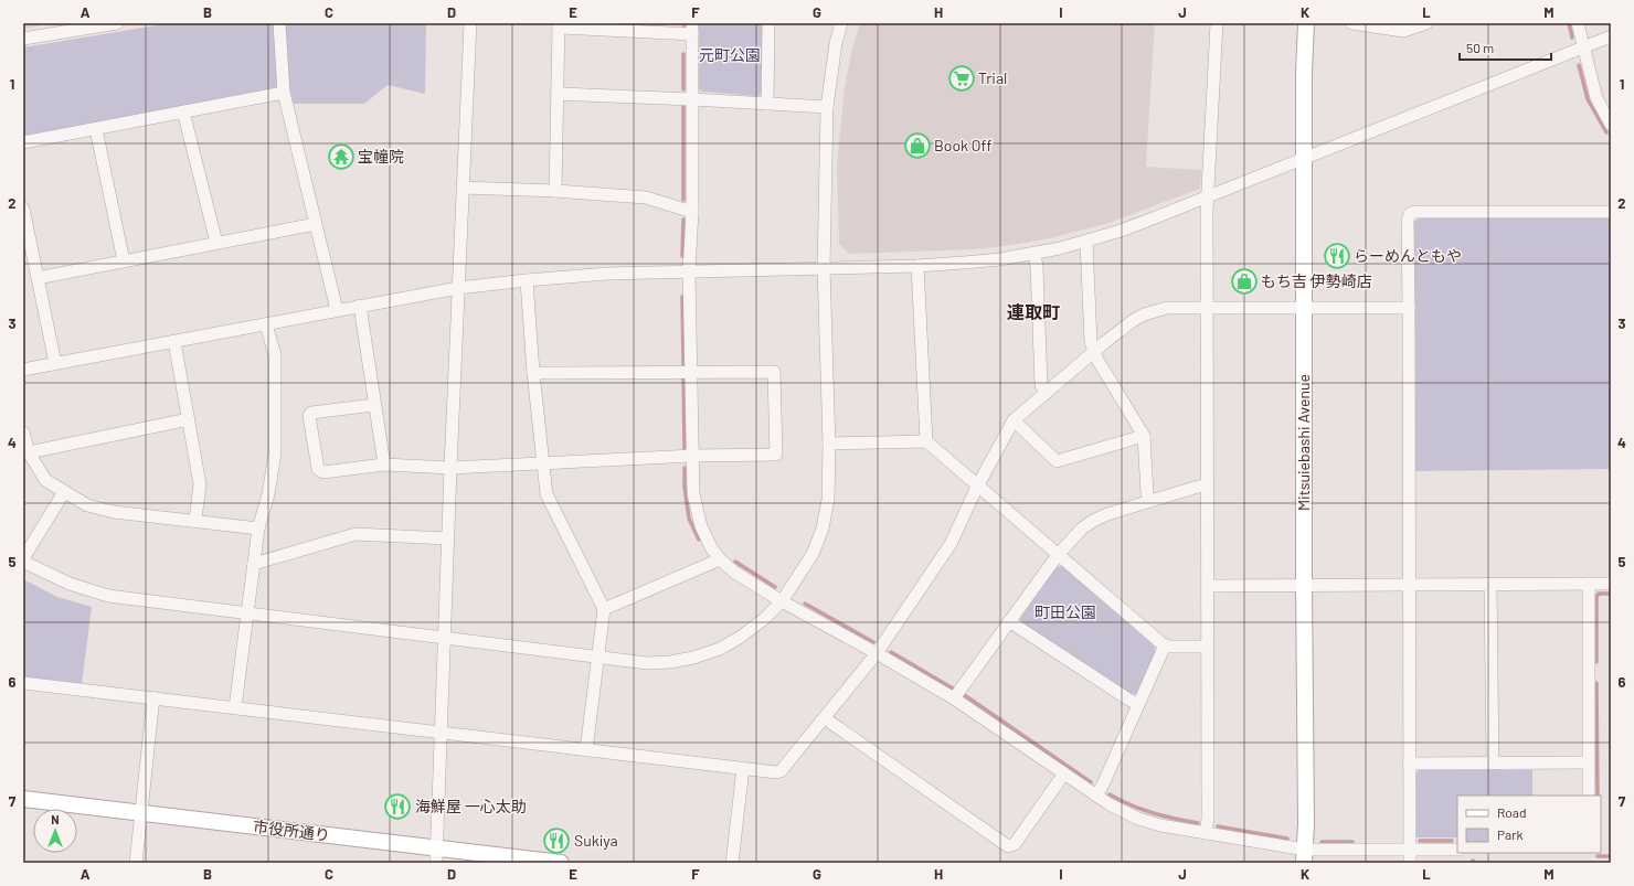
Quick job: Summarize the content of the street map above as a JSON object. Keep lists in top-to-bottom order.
{
  "streets": {
    "main road": ["Mitsuiebashi Avenue", "市役所通り"]
  },
  "districts": ["連取町"],
  "parks": ["元町公園", "町田公園"],
  "places": {
    "supermarket": ["Trial"],
    "shop": ["Book Off", "もち吉 伊勢崎店"],
    "temple": ["宝幢院"],
    "restaurant": ["らーめんともや", "海鮮屋 一心太助", "Sukiya"]
  },
  "legend": ["Road", "Park"],
  "scale_bar": "50 m",
  "north": "top",
  "grid": {
    "columns": [
      "A",
      "B",
      "C",
      "D",
      "E",
      "F",
      "G",
      "H",
      "I",
      "J",
      "K",
      "L",
      "M"
    ],
    "rows": [
      "1",
      "2",
      "3",
      "4",
      "5",
      "6",
      "7"
    ]
  }
}
